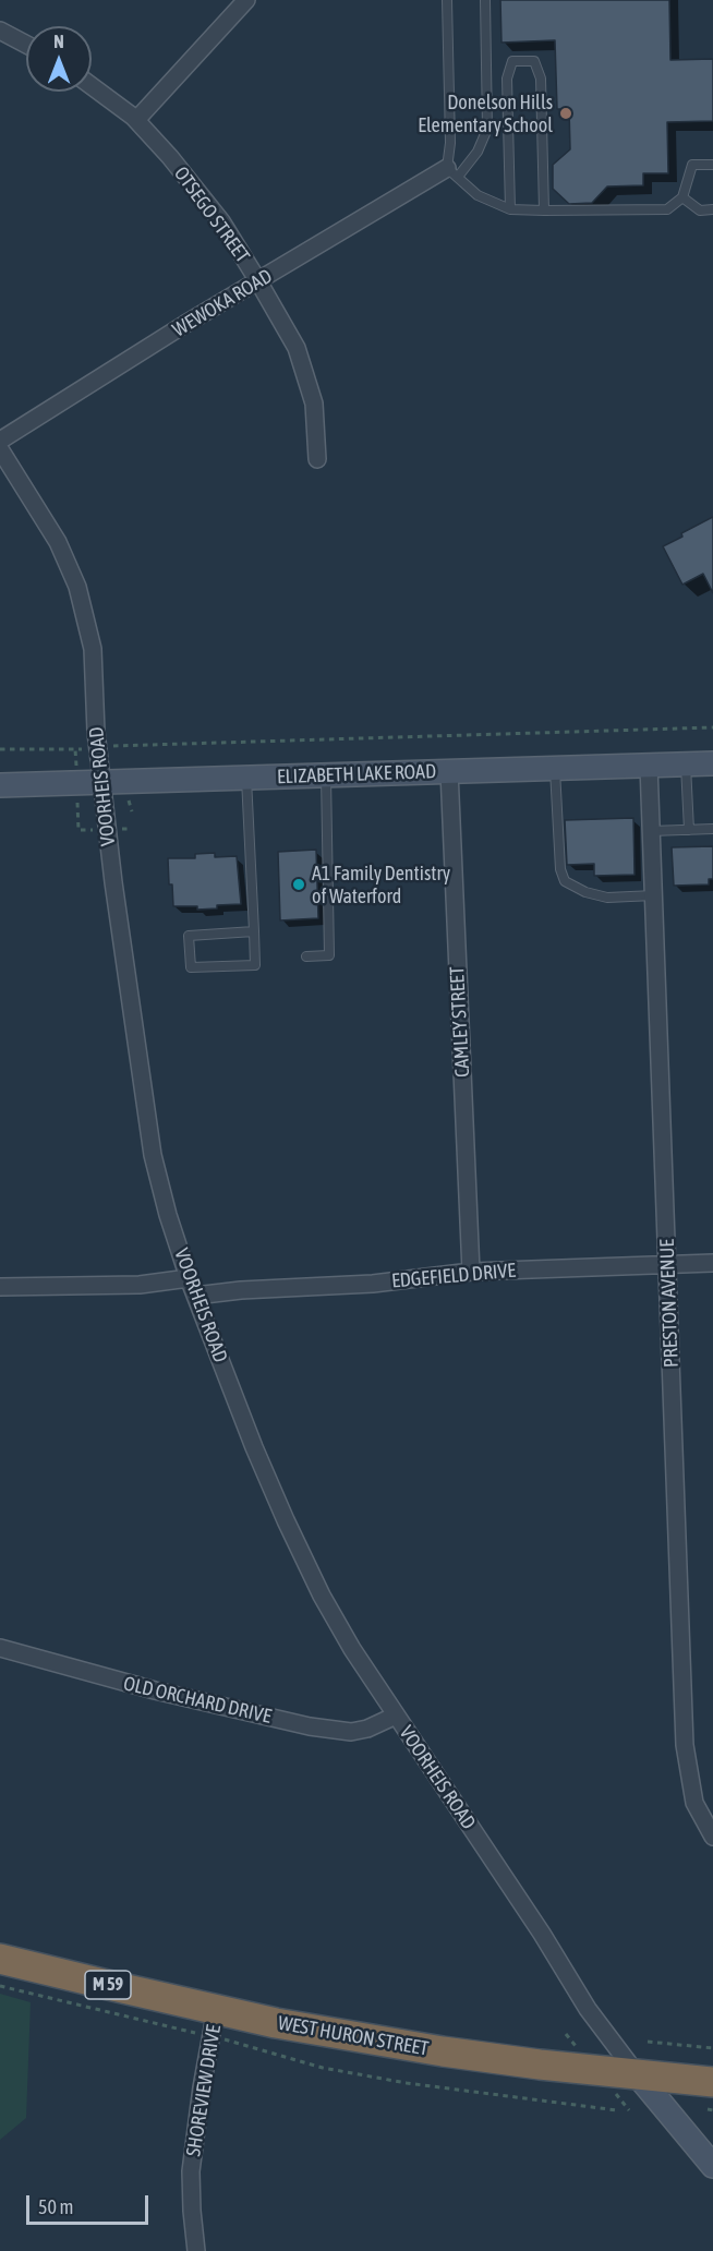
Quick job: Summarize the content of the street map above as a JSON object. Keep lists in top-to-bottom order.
{
  "streets": {
    "highway": ["M 59", "WEST HURON STREET"],
    "main road": ["ELIZABETH LAKE ROAD"],
    "street": [
      "OTSEGO STREET",
      "WEWOKA ROAD",
      "VOORHEIS ROAD",
      "CAMLEY STREET",
      "EDGEFIELD DRIVE",
      "PRESTON AVENUE",
      "OLD ORCHARD DRIVE",
      "SHOREVIEW DRIVE"
    ]
  },
  "crossings": [
    ["OTSEGO STREET", "WEWOKA ROAD"],
    ["ELIZABETH LAKE ROAD", "VOORHEIS ROAD"],
    ["ELIZABETH LAKE ROAD", "CAMLEY STREET"],
    ["ELIZABETH LAKE ROAD", "PRESTON AVENUE"],
    ["VOORHEIS ROAD", "EDGEFIELD DRIVE"],
    ["VOORHEIS ROAD", "OLD ORCHARD DRIVE"],
    ["VOORHEIS ROAD", "WEST HURON STREET"],
    ["CAMLEY STREET", "EDGEFIELD DRIVE"],
    ["EDGEFIELD DRIVE", "PRESTON AVENUE"],
    ["WEST HURON STREET", "SHOREVIEW DRIVE"]
  ],
  "places": ["Donelson Hills Elementary School", "A1 Family Dentistry of Waterford"],
  "scale_bar": "50 m",
  "north": "top"
}
